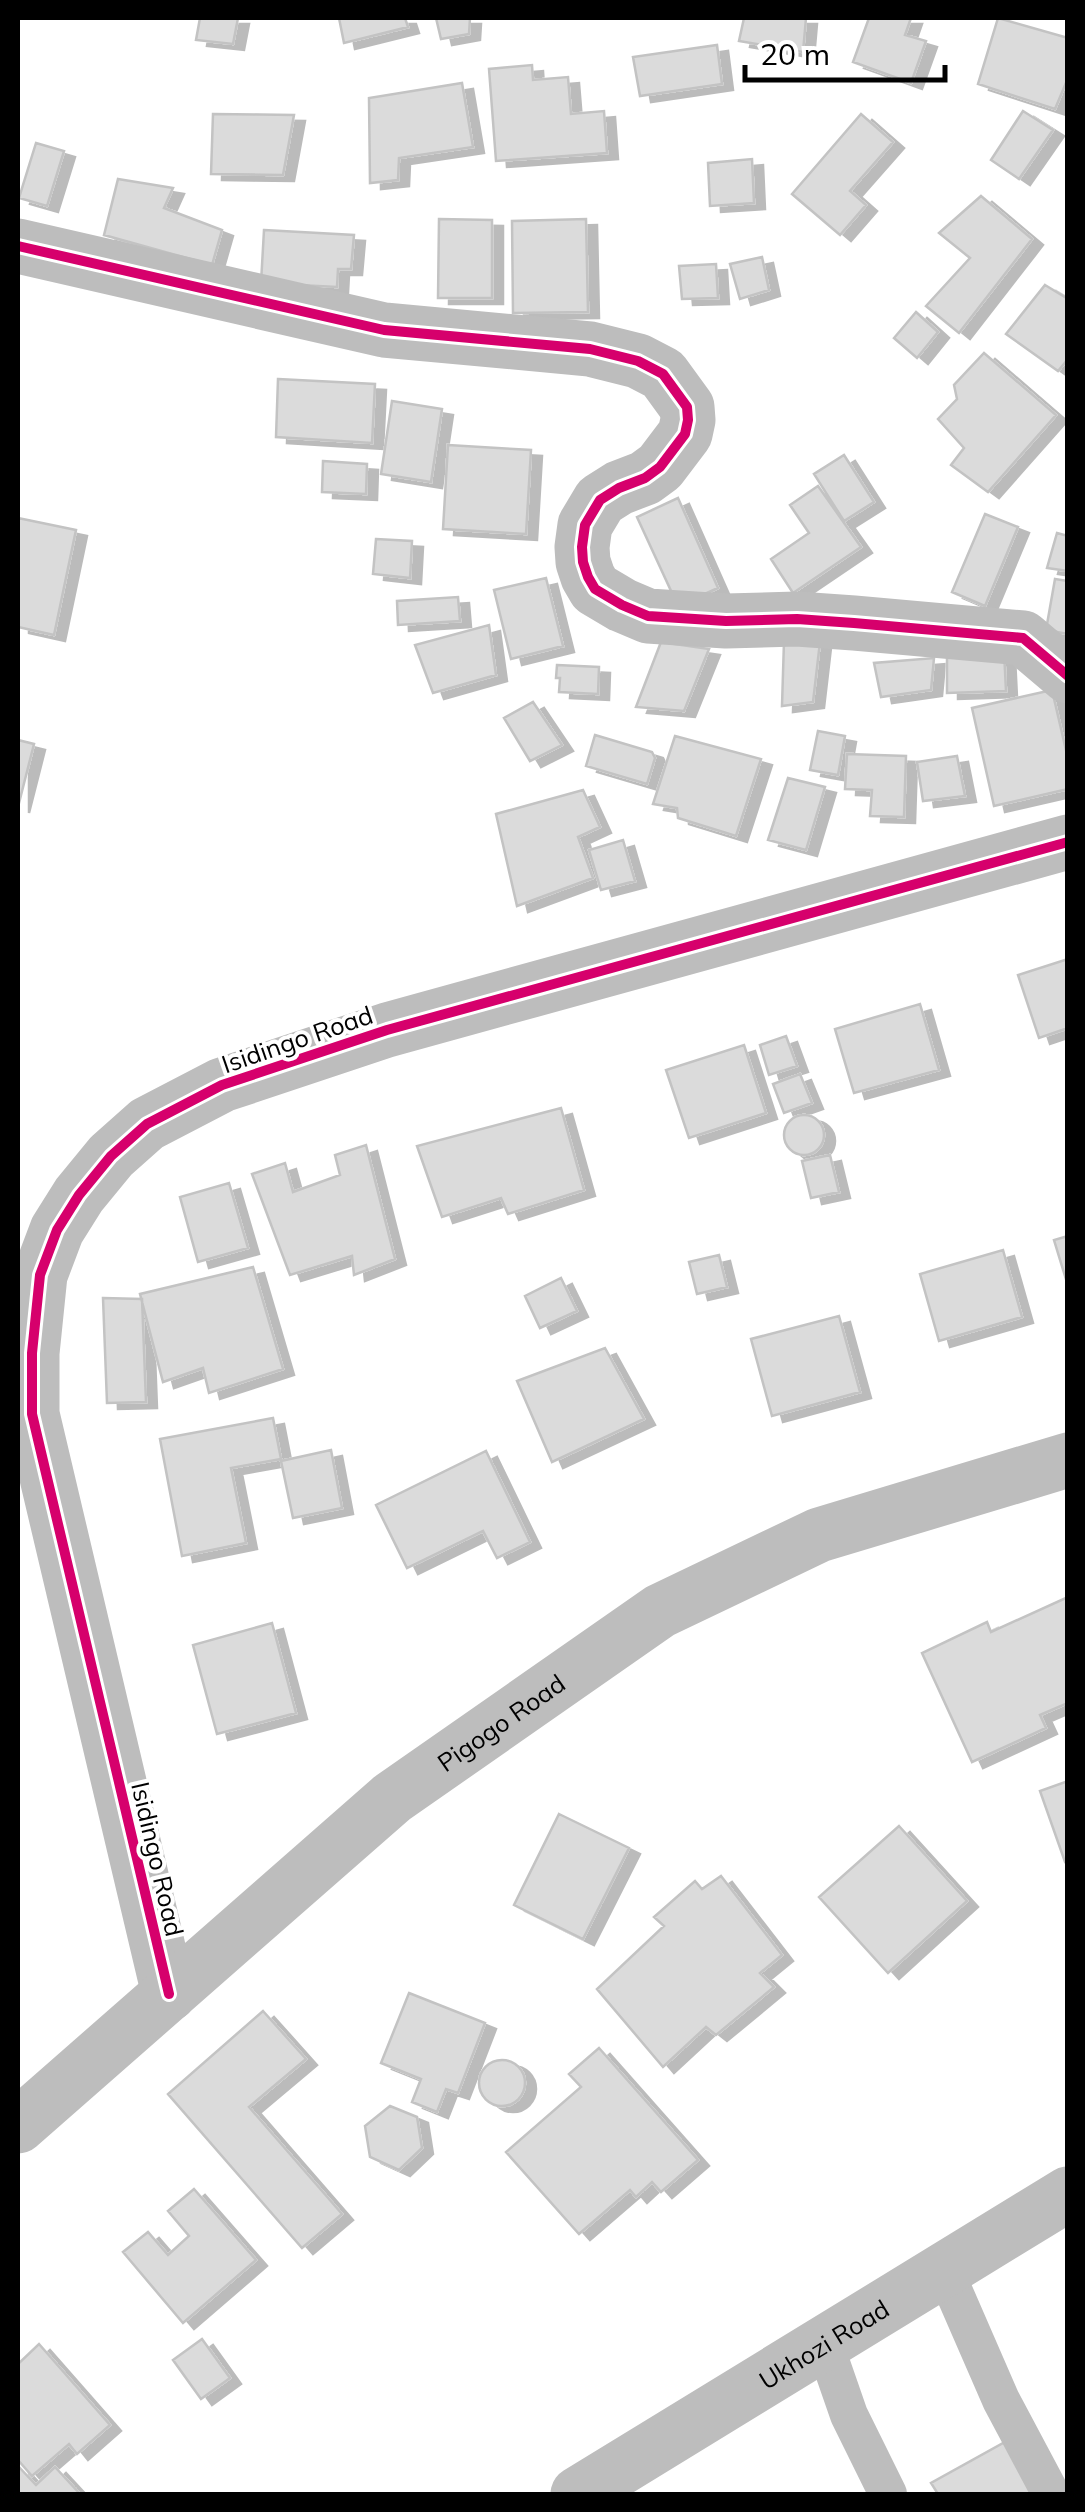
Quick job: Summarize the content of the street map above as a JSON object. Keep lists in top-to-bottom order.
{
  "streets": {
    "street": ["Isidingo Road", "Pigogo Road", "Ukhozi Road"]
  },
  "crossings": [
    ["Isidingo Road", "Pigogo Road"]
  ],
  "scale_bar": "20 m"
}
